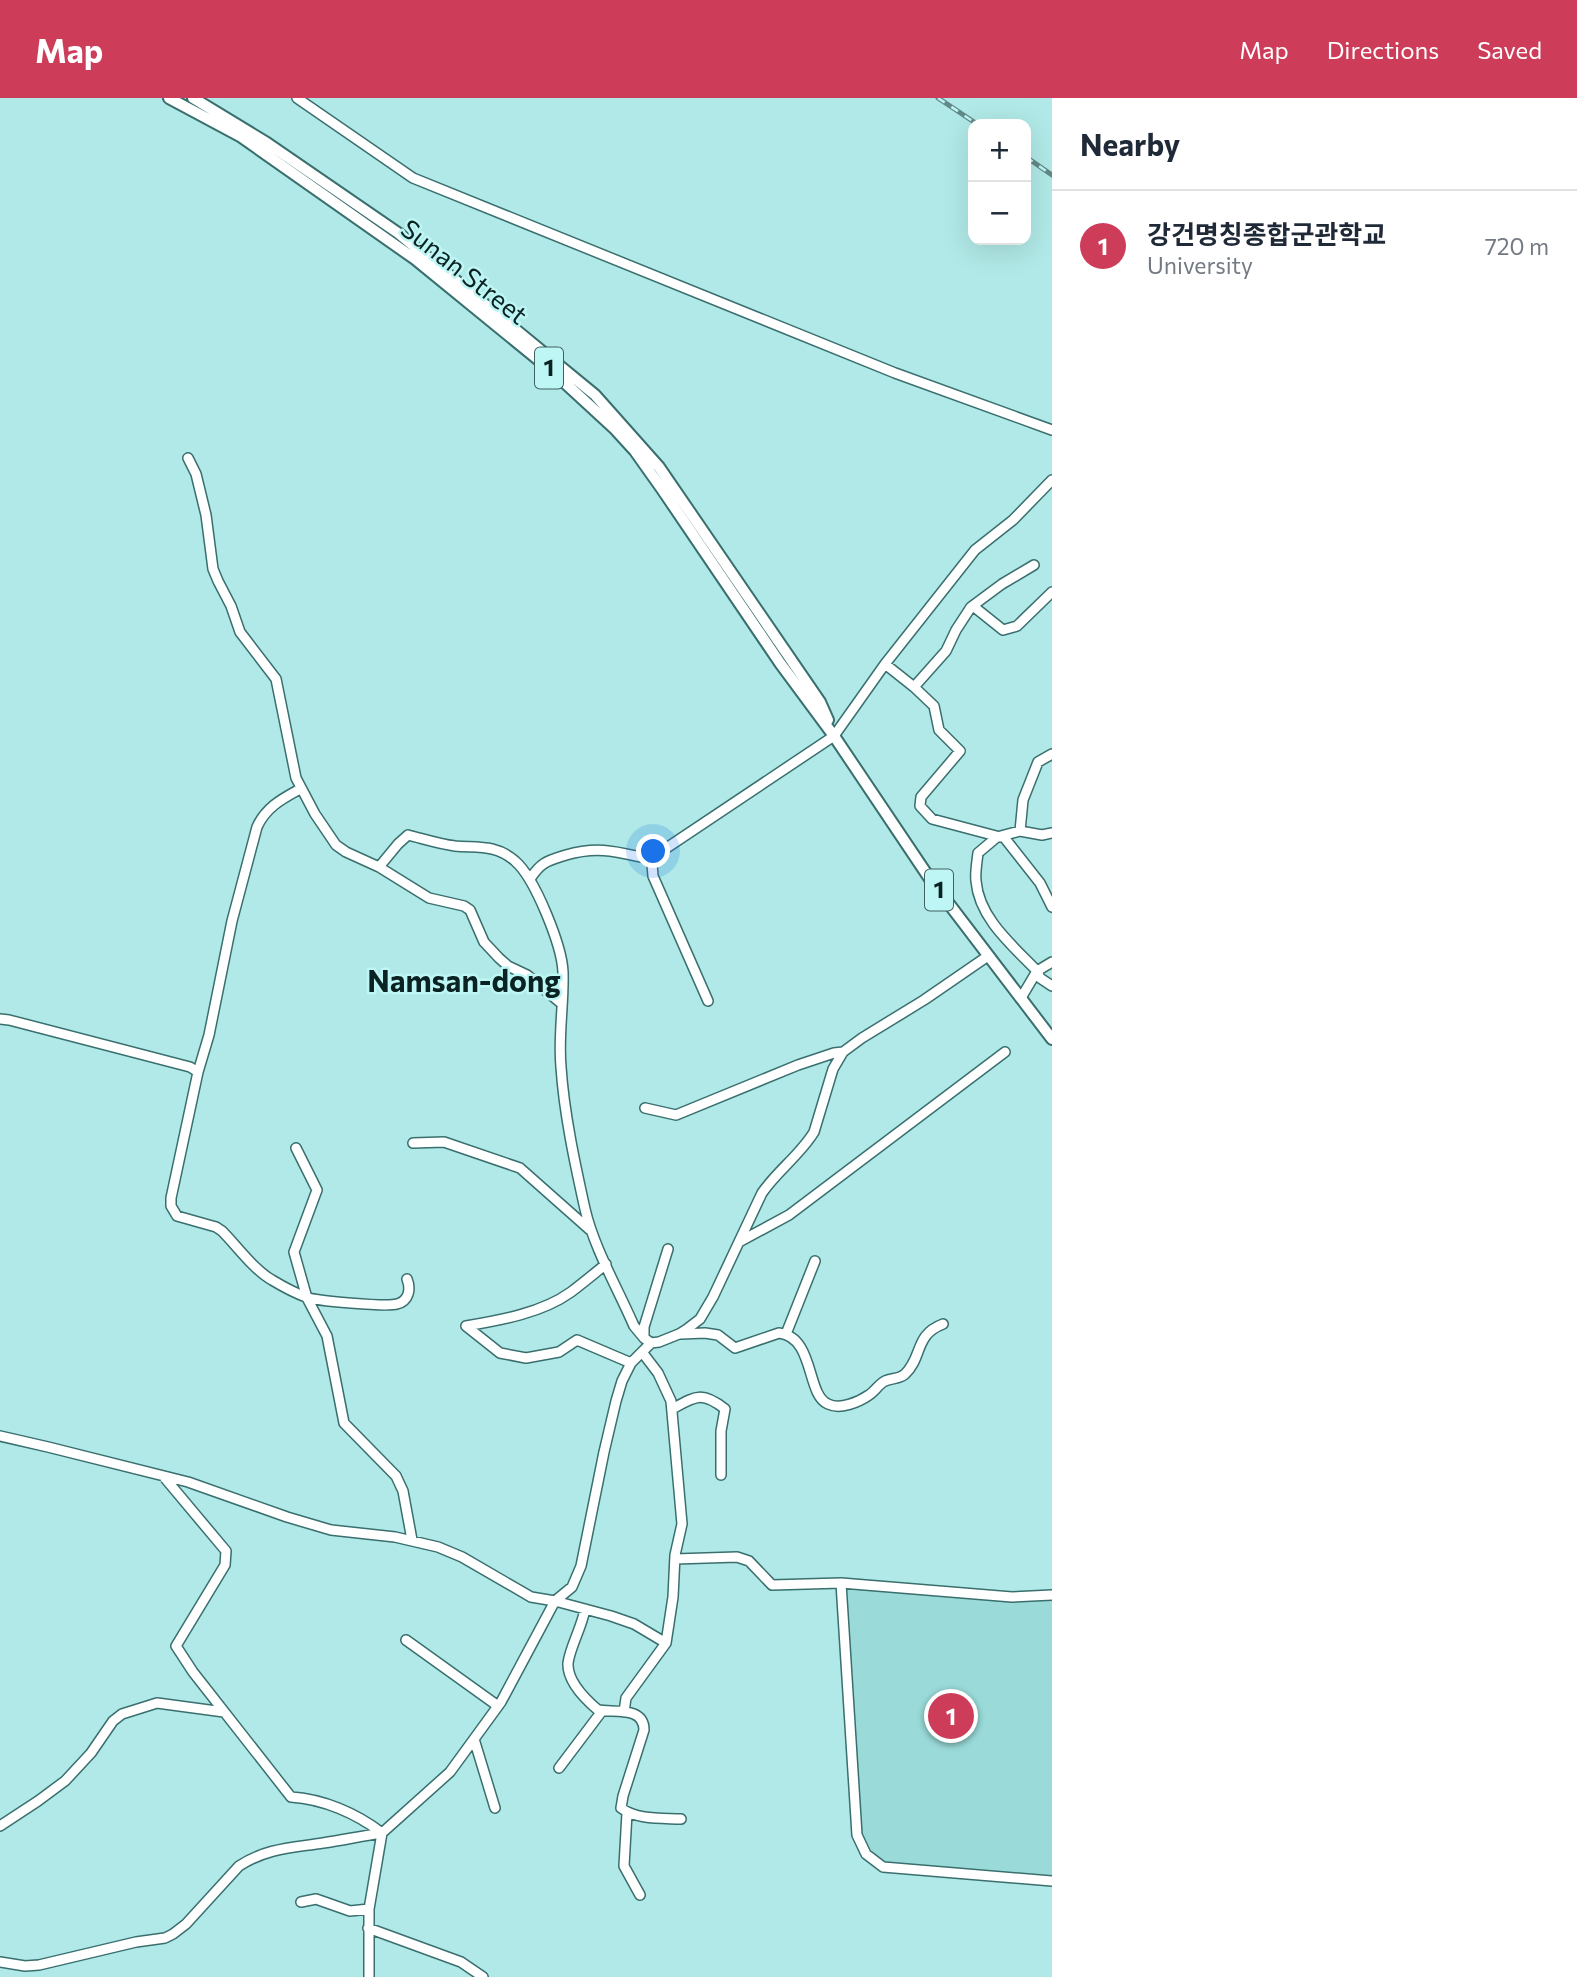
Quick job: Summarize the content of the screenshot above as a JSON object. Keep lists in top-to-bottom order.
{
  "streets": {
    "main road": ["Sunan Street", "1"]
  },
  "districts": ["Namsan-dong"],
  "page": {
    "header": "Map",
    "nav": ["Map", "Directions", "Saved"],
    "heading": "Nearby",
    "map_buttons": ["+", "−"],
    "list": [
      {
        "mark": "1",
        "name": "강건명칭종합군관학교",
        "note": "University",
        "value": "720 m"
      }
    ],
    "pins": "1"
  }
}
